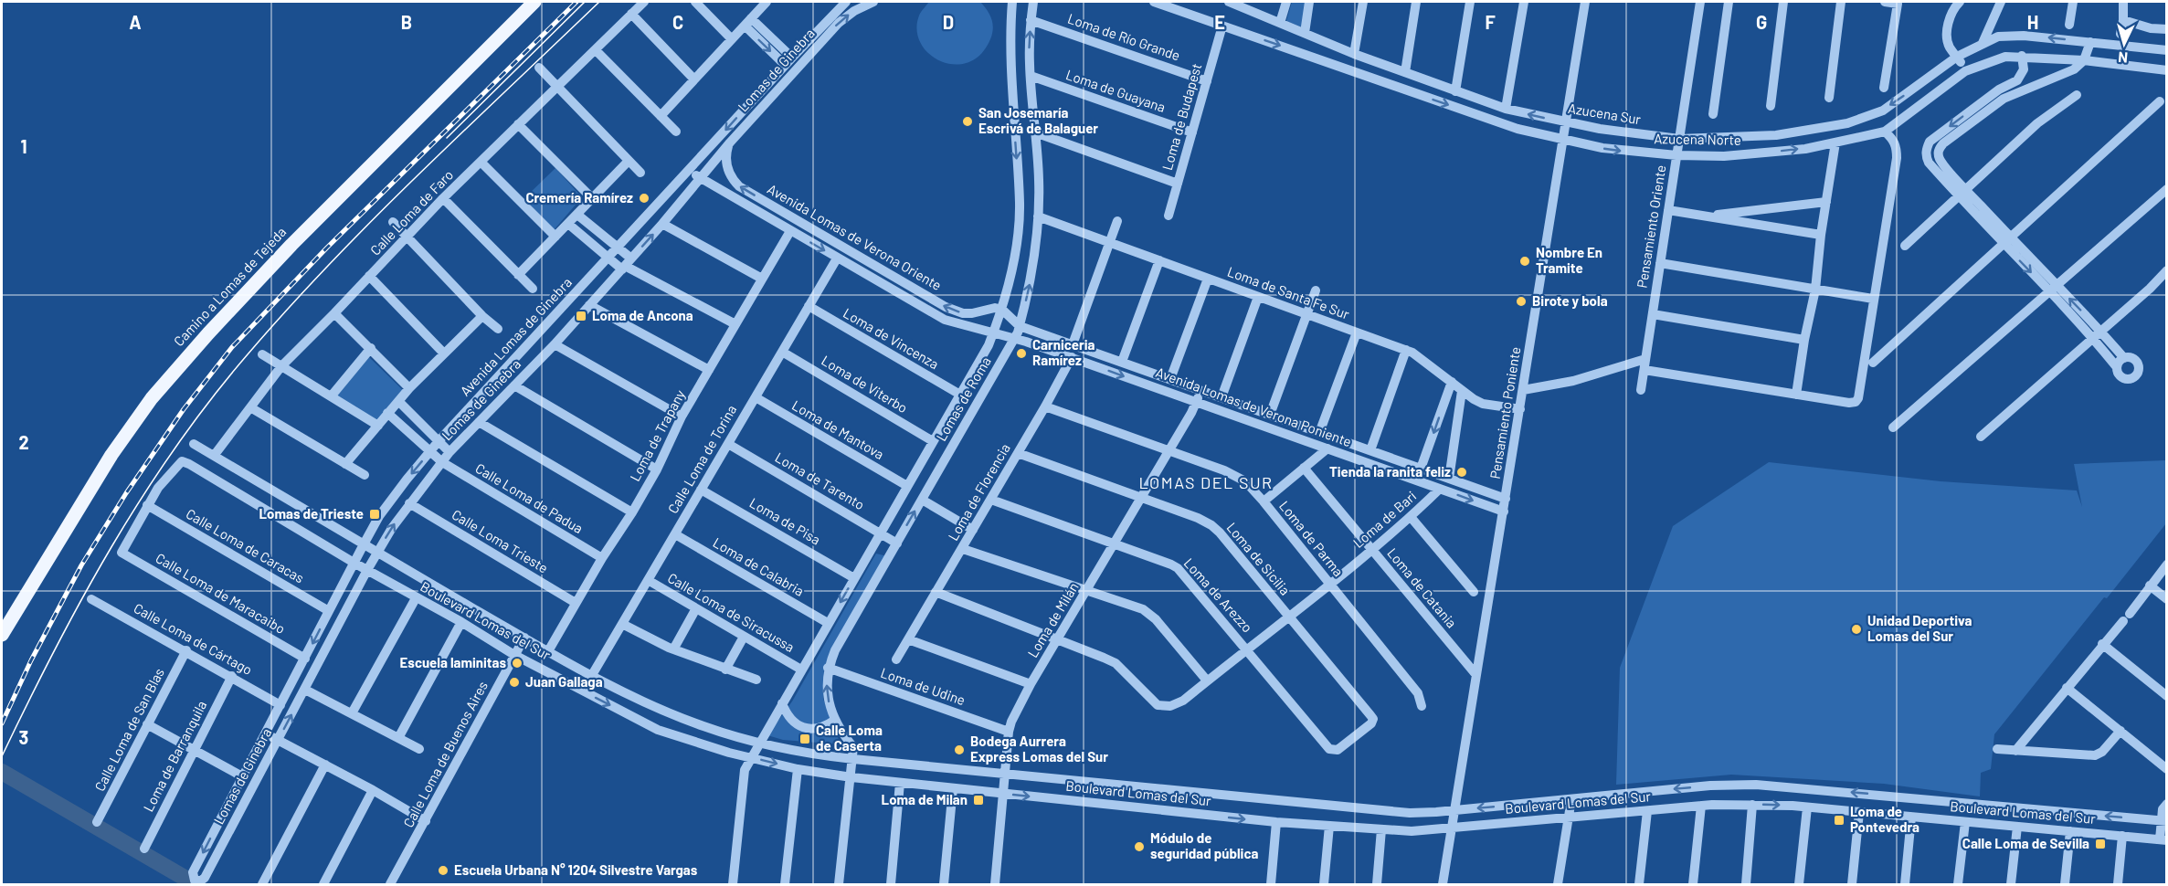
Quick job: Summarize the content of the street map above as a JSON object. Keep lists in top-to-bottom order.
{
  "streets": {
    "main road": ["Camino a Lomas de Tejeda"],
    "street": [
      "Loma de Río Grande",
      "Lomas de Ginebra",
      "Loma de Guayana",
      "Azucena Sur",
      "Loma de Budapest",
      "Azucena Norte",
      "Calle Loma de Faro",
      "Pensamiento Oriente",
      "Avenida Lomas de Verona Oriente",
      "Loma de Santa Fe Sur",
      "Avenida Lomas de Ginebra",
      "Loma de Vincenza",
      "Loma de Viterbo",
      "Lomas de Roma",
      "Avenida Lomas de Verona Poniente",
      "Pensamiento Poniente",
      "Loma de Mantova",
      "Loma de Trapany",
      "Calle Loma de Torina",
      "Loma de Tarento",
      "Loma de Florencia",
      "Calle Loma de Padua",
      "Loma de Bari",
      "Loma de Pisa",
      "Loma de Parma",
      "Calle Loma Trieste",
      "Calle Loma de Caracas",
      "Loma de Sicilia",
      "Loma de Calabria",
      "Loma de Catania",
      "Calle Loma de Maracaibo",
      "Loma de Arezzo",
      "Calle Loma de Siracussa",
      "Loma de Milán",
      "Boulevard Lomas del Sur",
      "Calle Loma de Cártago",
      "Loma de Udine",
      "Calle Loma de San Blas",
      "Calle Loma de Buenos Aires",
      "Loma de Barranquila"
    ]
  },
  "crossings": [
    ["Loma de Río Grande", "Loma de Budapest"],
    ["Loma de Río Grande", "Lomas de Roma"],
    ["Lomas de Ginebra", "Avenida Lomas de Verona Oriente"],
    ["Lomas de Ginebra", "Avenida Lomas de Ginebra"],
    ["Lomas de Ginebra", "Calle Loma de Padua"],
    ["Lomas de Ginebra", "Calle Loma Trieste"],
    ["Lomas de Ginebra", "Boulevard Lomas del Sur"],
    ["Loma de Guayana", "Loma de Budapest"],
    ["Loma de Guayana", "Lomas de Roma"],
    ["Azucena Sur", "Pensamiento Oriente"],
    ["Azucena Sur", "Pensamiento Poniente"],
    ["Loma de Budapest", "Azucena Norte"],
    ["Azucena Norte", "Pensamiento Oriente"],
    ["Azucena Norte", "Pensamiento Poniente"],
    ["Calle Loma de Faro", "Boulevard Lomas del Sur"],
    ["Avenida Lomas de Verona Oriente", "Avenida Lomas de Ginebra"],
    ["Avenida Lomas de Verona Oriente", "Lomas de Roma"],
    ["Avenida Lomas de Verona Oriente", "Avenida Lomas de Verona Poniente"],
    ["Avenida Lomas de Verona Oriente", "Loma de Trapany"],
    ["Avenida Lomas de Verona Oriente", "Calle Loma de Torina"],
    ["Loma de Santa Fe Sur", "Lomas de Roma"],
    ["Loma de Santa Fe Sur", "Pensamiento Poniente"],
    ["Avenida Lomas de Ginebra", "Calle Loma de Padua"],
    ["Avenida Lomas de Ginebra", "Calle Loma de Caracas"],
    ["Avenida Lomas de Ginebra", "Calle Loma de Maracaibo"],
    ["Avenida Lomas de Ginebra", "Boulevard Lomas del Sur"],
    ["Avenida Lomas de Ginebra", "Calle Loma de Cártago"],
    ["Loma de Vincenza", "Lomas de Roma"],
    ["Loma de Vincenza", "Calle Loma de Torina"],
    ["Loma de Viterbo", "Lomas de Roma"],
    ["Loma de Viterbo", "Calle Loma de Torina"],
    ["Lomas de Roma", "Avenida Lomas de Verona Poniente"],
    ["Lomas de Roma", "Loma de Mantova"],
    ["Lomas de Roma", "Loma de Tarento"],
    ["Lomas de Roma", "Loma de Pisa"],
    ["Lomas de Roma", "Loma de Calabria"],
    ["Lomas de Roma", "Calle Loma de Siracussa"],
    ["Lomas de Roma", "Boulevard Lomas del Sur"],
    ["Lomas de Roma", "Loma de Udine"],
    ["Avenida Lomas de Verona Poniente", "Pensamiento Poniente"],
    ["Avenida Lomas de Verona Poniente", "Loma de Florencia"],
    ["Avenida Lomas de Verona Poniente", "Loma de Bari"],
    ["Avenida Lomas de Verona Poniente", "Loma de Milán"],
    ["Pensamiento Poniente", "Loma de Catania"],
    ["Pensamiento Poniente", "Boulevard Lomas del Sur"],
    ["Loma de Mantova", "Calle Loma de Torina"],
    ["Loma de Trapany", "Calle Loma de Padua"],
    ["Loma de Trapany", "Calle Loma Trieste"],
    ["Loma de Trapany", "Boulevard Lomas del Sur"],
    ["Calle Loma de Torina", "Loma de Tarento"],
    ["Calle Loma de Torina", "Loma de Pisa"],
    ["Calle Loma de Torina", "Loma de Calabria"],
    ["Calle Loma de Torina", "Calle Loma de Siracussa"],
    ["Calle Loma de Torina", "Boulevard Lomas del Sur"],
    ["Loma de Florencia", "Loma de Parma"],
    ["Loma de Florencia", "Loma de Sicilia"],
    ["Loma de Florencia", "Loma de Arezzo"],
    ["Loma de Bari", "Loma de Parma"],
    ["Loma de Bari", "Loma de Sicilia"],
    ["Loma de Bari", "Loma de Catania"],
    ["Loma de Bari", "Loma de Arezzo"],
    ["Loma de Bari", "Loma de Milán"],
    ["Loma de Parma", "Loma de Milán"],
    ["Calle Loma de Caracas", "Calle Loma de Maracaibo"],
    ["Calle Loma de Caracas", "Boulevard Lomas del Sur"],
    ["Loma de Sicilia", "Loma de Arezzo"],
    ["Loma de Sicilia", "Loma de Milán"],
    ["Calle Loma de Maracaibo", "Boulevard Lomas del Sur"],
    ["Loma de Arezzo", "Loma de Milán"],
    ["Loma de Milán", "Boulevard Lomas del Sur"],
    ["Loma de Milán", "Loma de Udine"],
    ["Boulevard Lomas del Sur", "Calle Loma de Buenos Aires"],
    ["Calle Loma de Cártago", "Calle Loma de San Blas"],
    ["Calle Loma de Cártago", "Loma de Barranquila"]
  ],
  "districts": ["LOMAS DEL SUR"],
  "places": {
    "other": [
      "San Josemaría Escrivá de Balaguer",
      "Cremería Ramírez",
      "Nombre En Tramite",
      "Birote y bola",
      "Carniceria Ramírez",
      "Tienda la ranita feliz",
      "Unidad Deportiva Lomas del Sur",
      "Escuela laminitas",
      "Juan Gallaga",
      "Bodega Aurrera Express Lomas del Sur",
      "Módulo de seguridad pública",
      "Escuela Urbana N° 1204 Silvestre Vargas"
    ],
    "transit": [
      "Loma de Ancona",
      "Lomas de Trieste",
      "Calle Loma de Caserta",
      "Loma de Milan",
      "Loma de Pontevedra",
      "Calle Loma de Sevilla"
    ]
  },
  "north": "bottom",
  "grid": {
    "columns": [
      "A",
      "B",
      "C",
      "D",
      "E",
      "F",
      "G",
      "H"
    ],
    "rows": ["1", "2", "3"]
  }
}
